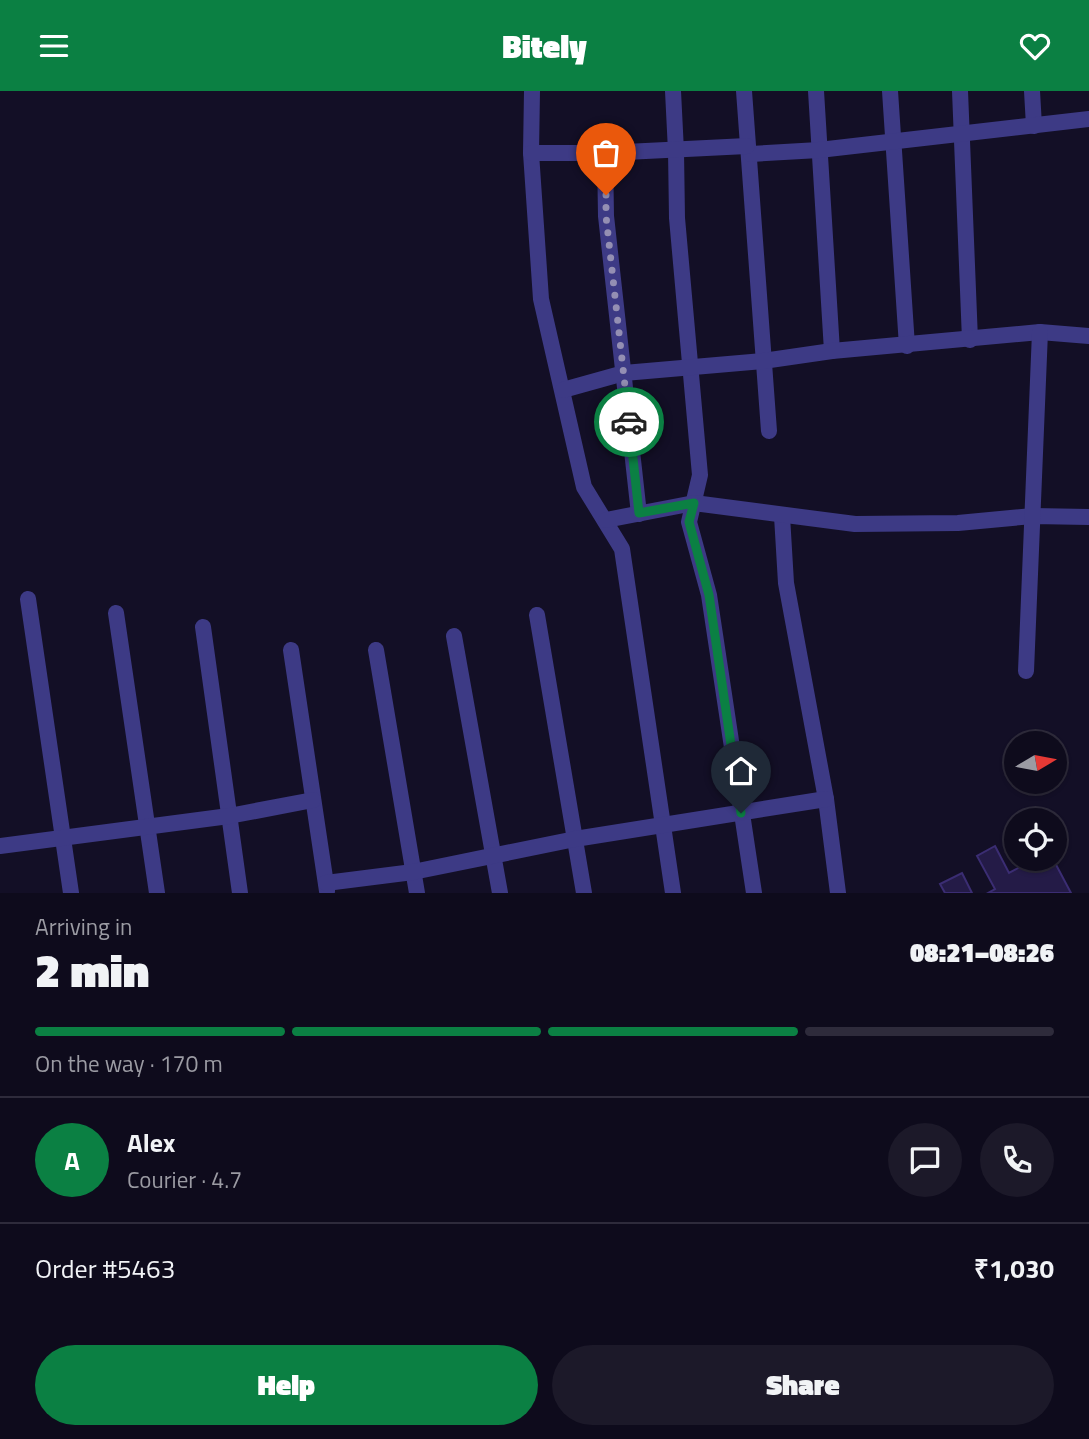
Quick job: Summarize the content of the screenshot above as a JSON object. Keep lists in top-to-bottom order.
{
  "north": "right",
  "page": {
    "header": "Bitely",
    "heading": ["2 min", "Arriving in", "08:21–08:26"],
    "panel": [
      "Alex",
      "Courier · 4.7",
      "Order #5463",
      "₹1,030"
    ],
    "bar": "On the way · 170 m",
    "round": "A",
    "buttons": ["Help", "Share"]
  }
}
